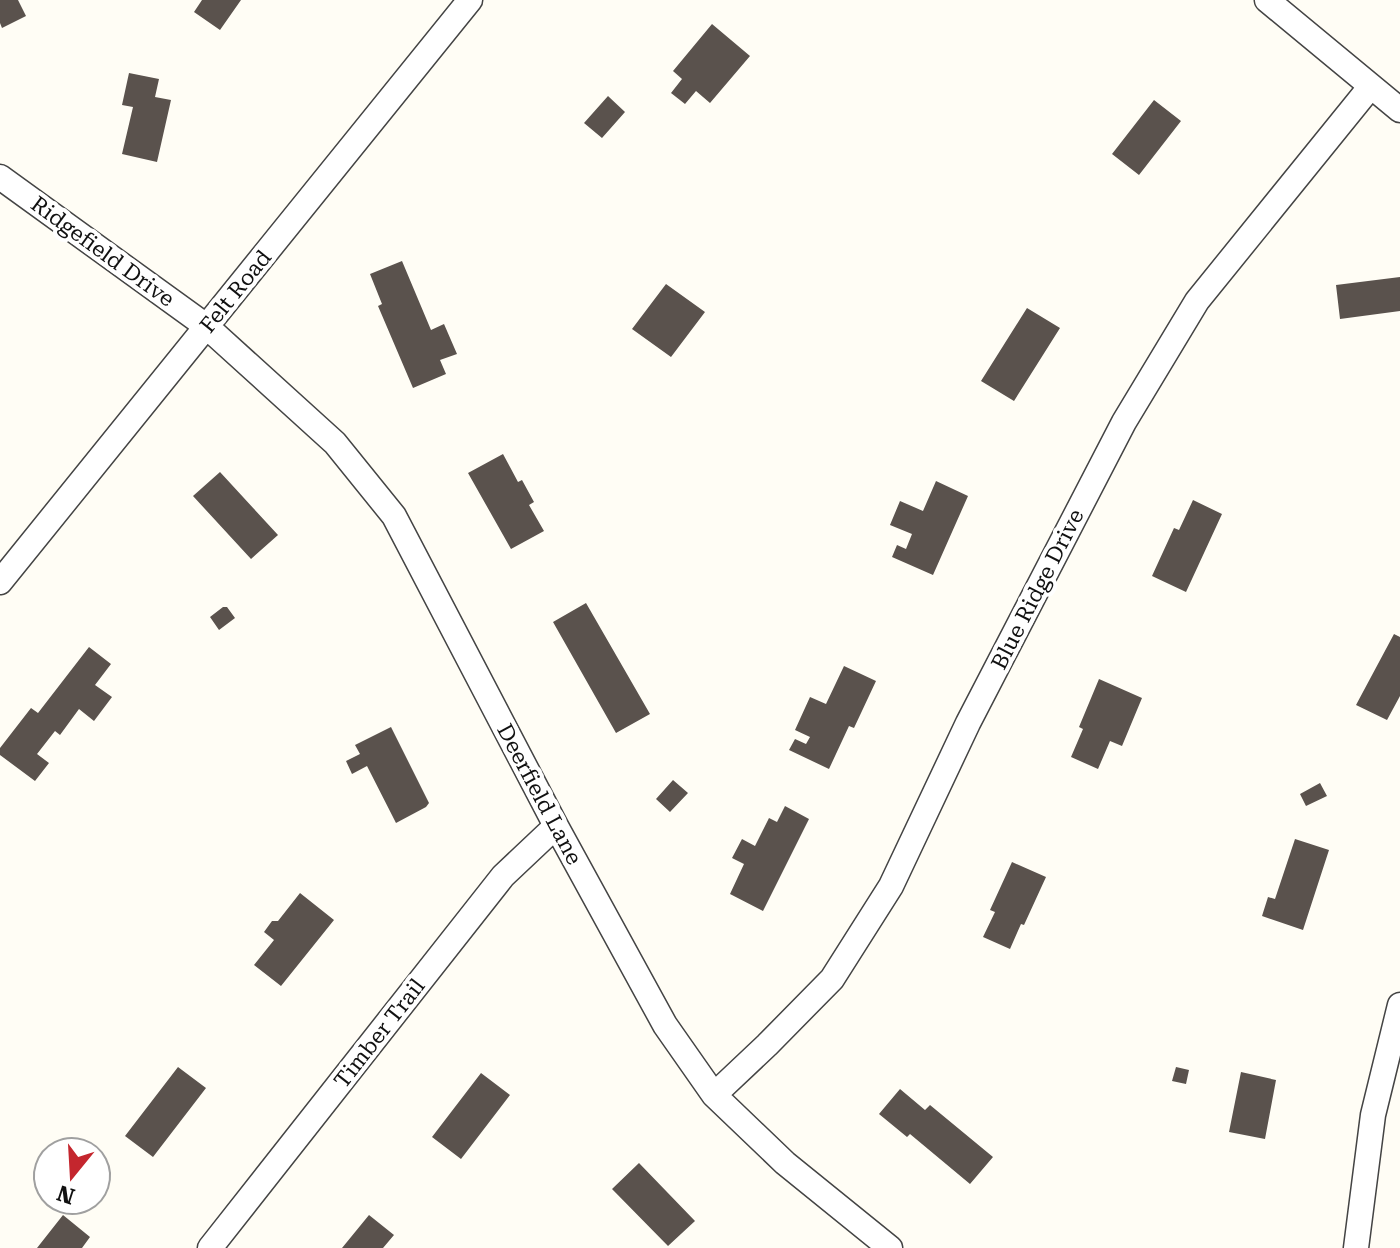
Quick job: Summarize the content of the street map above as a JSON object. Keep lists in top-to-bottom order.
{
  "streets": {
    "street": [
      "Ridgefield Drive",
      "Felt Road",
      "Blue Ridge Drive",
      "Deerfield Lane",
      "Timber Trail"
    ]
  },
  "crossings": [
    ["Ridgefield Drive", "Felt Road"],
    ["Ridgefield Drive", "Deerfield Lane"],
    ["Felt Road", "Deerfield Lane"],
    ["Blue Ridge Drive", "Deerfield Lane"],
    ["Deerfield Lane", "Timber Trail"]
  ],
  "north": "bottom"
}
